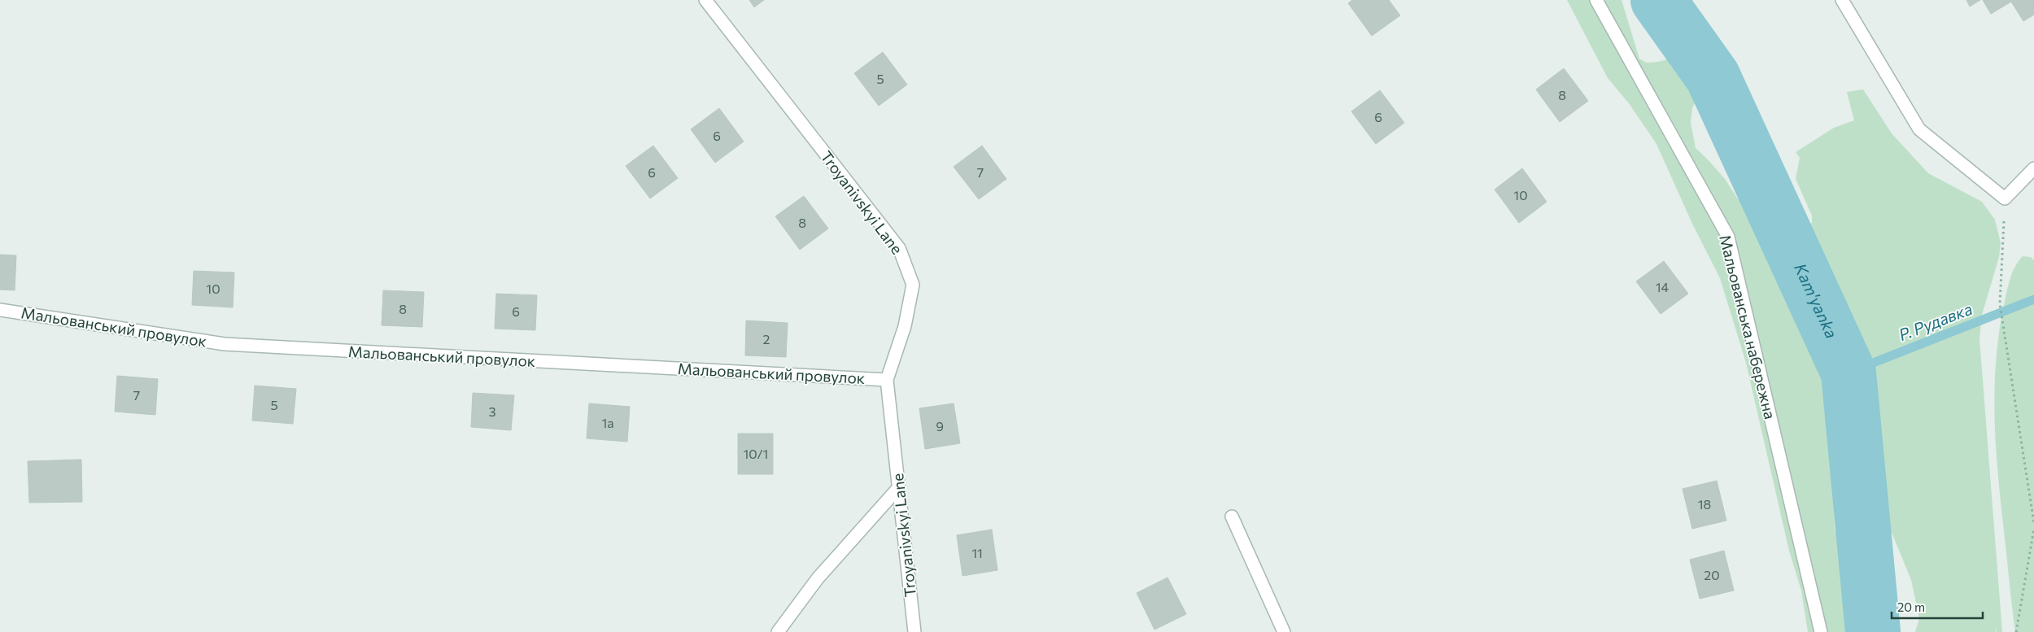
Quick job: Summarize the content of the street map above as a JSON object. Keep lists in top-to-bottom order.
{
  "streets": {
    "street": ["Troyanivskyi Lane", "Мальованський провулок", "Мальованська набережна"]
  },
  "crossings": [
    ["Troyanivskyi Lane", "Мальованський провулок"]
  ],
  "water": ["Kam'yanka", "Р. Рудавка"],
  "house_numbers": [
    "5",
    "8",
    "6",
    "6",
    "6",
    "7",
    "10",
    "8",
    "14",
    "10",
    "8",
    "6",
    "2",
    "7",
    "5",
    "3",
    "1а",
    "9",
    "10/1",
    "18",
    "11",
    "20"
  ],
  "scale_bar": "20 m"
}
